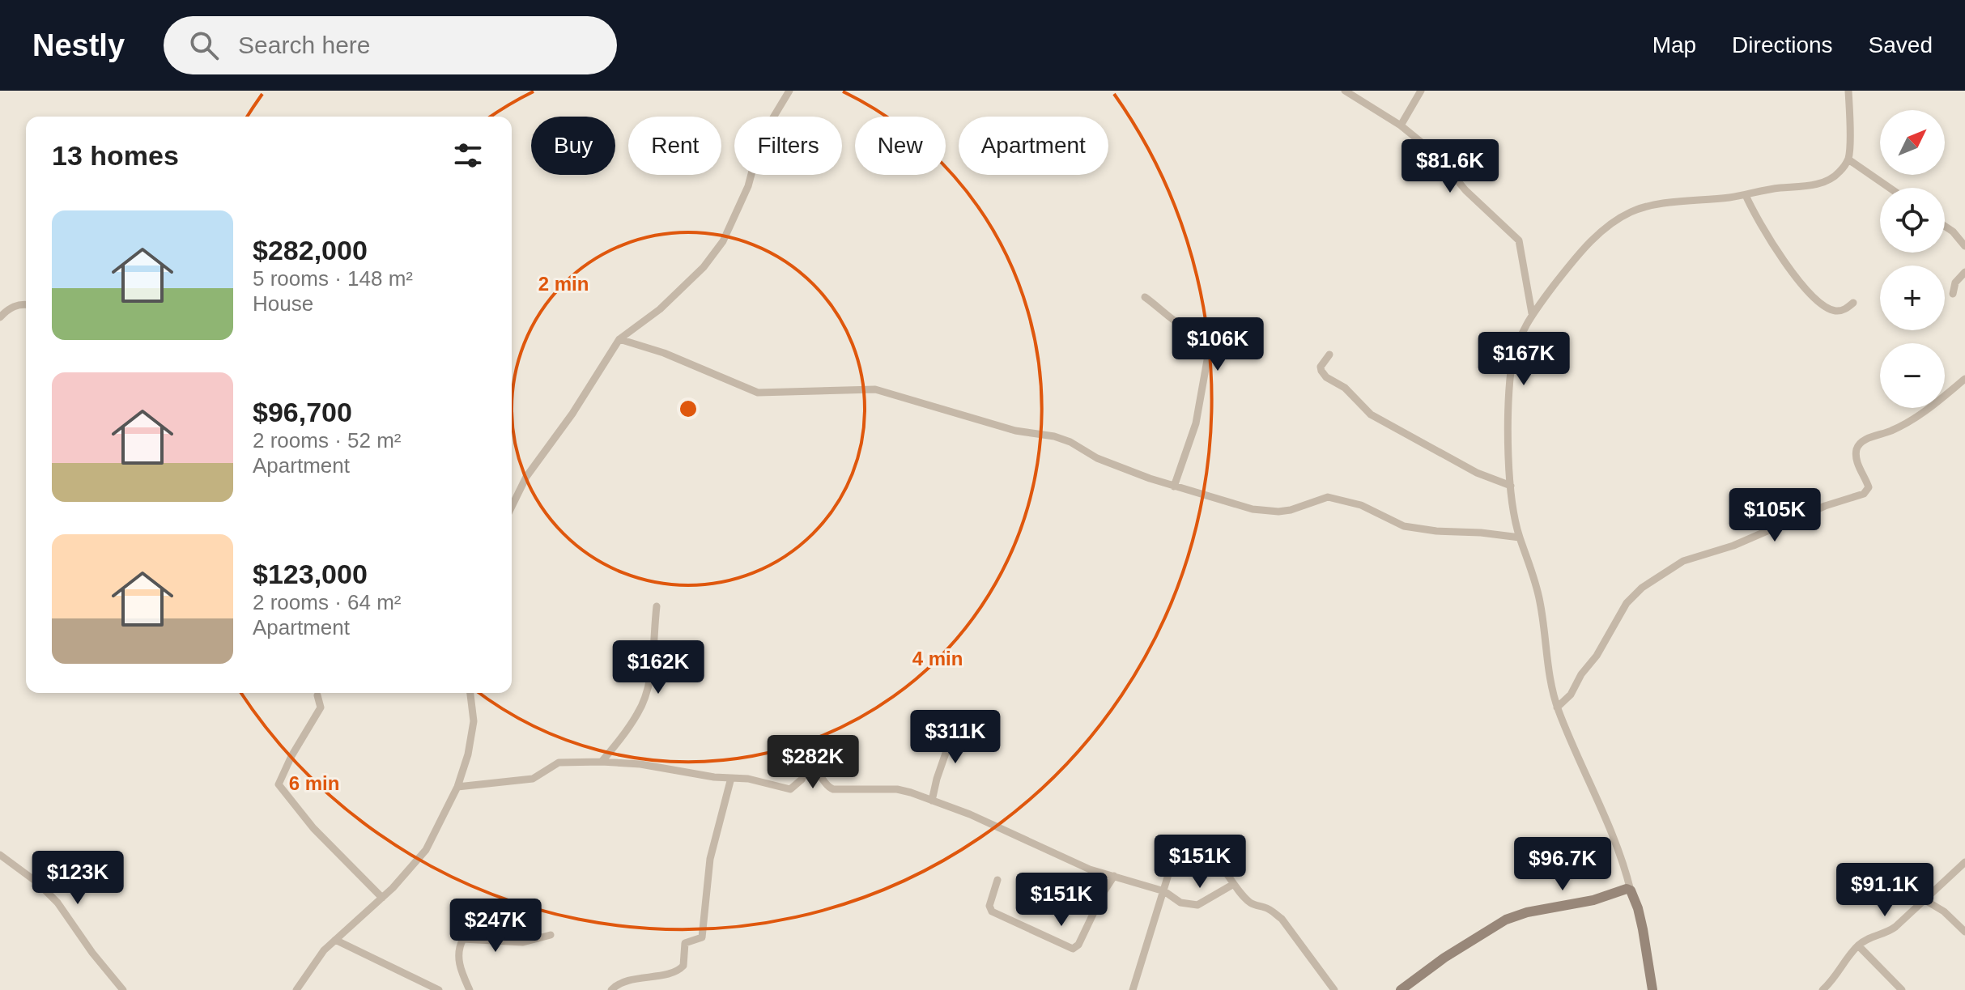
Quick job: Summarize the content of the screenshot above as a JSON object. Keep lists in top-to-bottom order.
{
  "north": "top right",
  "page": {
    "header": "Nestly",
    "search": "Search here",
    "nav": ["Map", "Directions", "Saved"],
    "map_buttons": ["+", "−"],
    "chip": [
      "Buy",
      "Rent",
      "Filters",
      "New",
      "Apartment"
    ],
    "heading": "13 homes",
    "price": [
      "$81.6K",
      "$106K",
      "$167K",
      "$105K",
      "$162K",
      "$311K",
      "$282K",
      "$151K",
      "$96.7K",
      "$123K",
      "$91.1K",
      "$151K",
      "$247K"
    ],
    "list": [
      {
        "name": "$282,000",
        "note": "5 rooms · 148 m² · House"
      },
      {
        "name": "$96,700",
        "note": "2 rooms · 52 m² · Apartment"
      },
      {
        "name": "$123,000",
        "note": "2 rooms · 64 m² · Apartment"
      }
    ]
  },
  "rings": ["2 min", "4 min", "6 min"]
}
